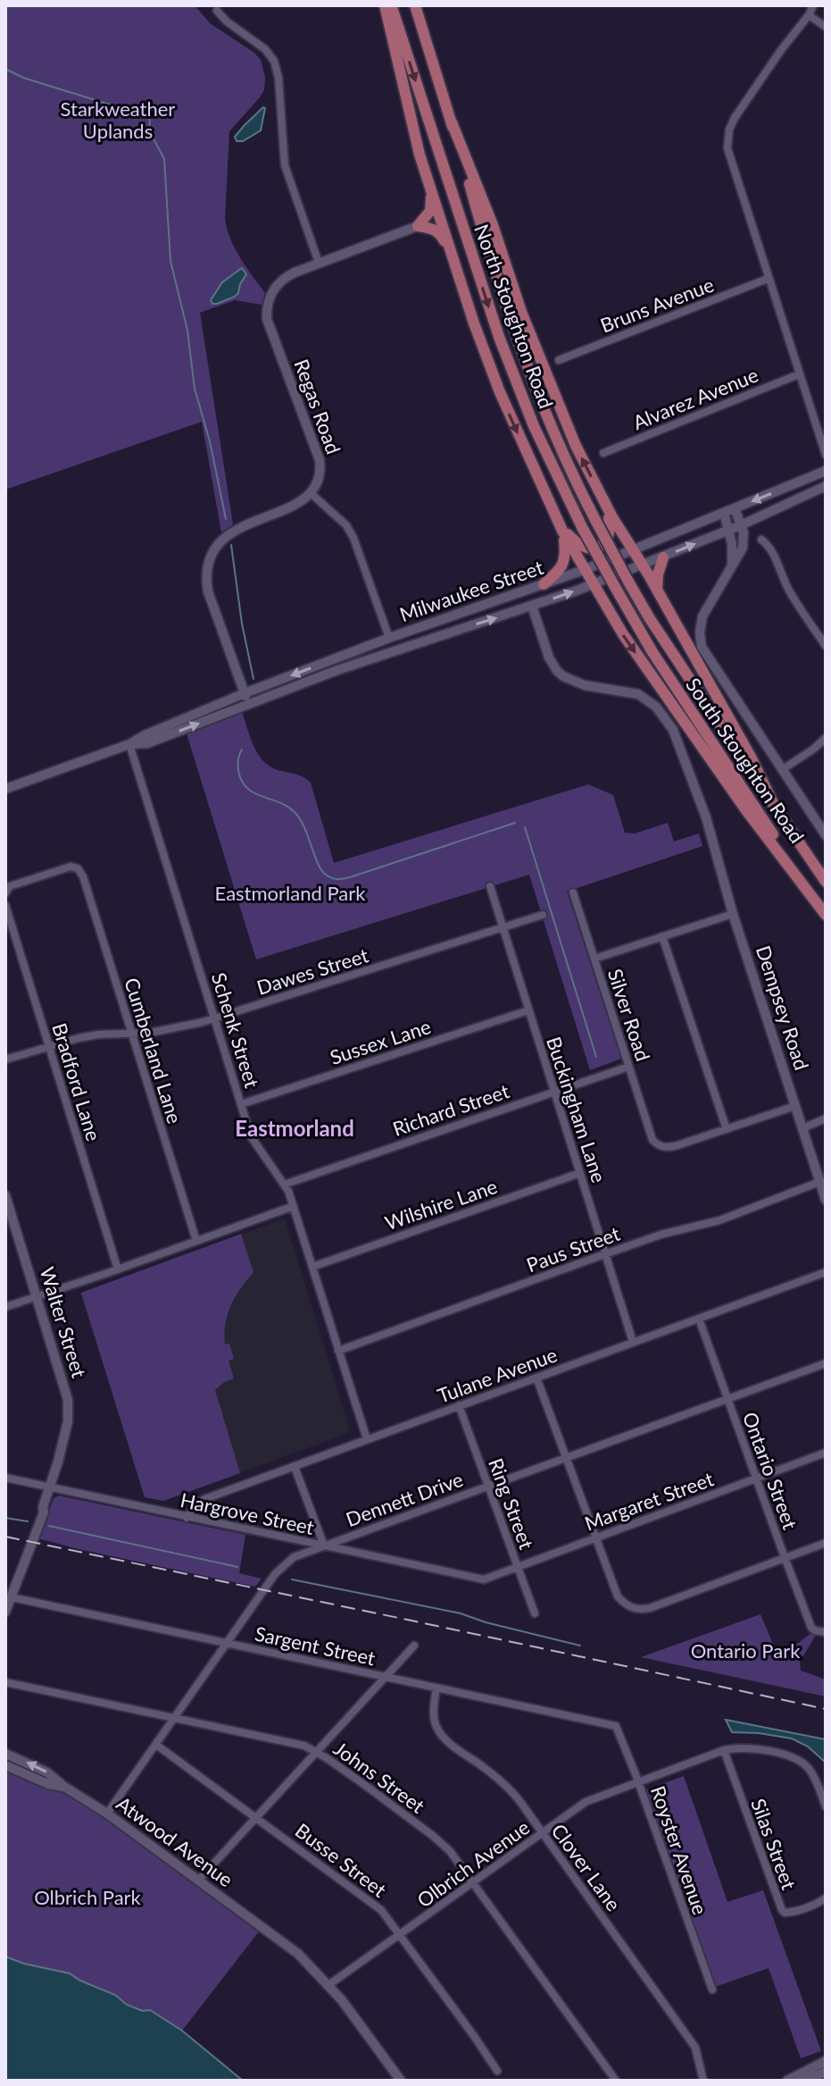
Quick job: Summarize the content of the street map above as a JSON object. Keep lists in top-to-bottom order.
{
  "streets": {
    "main road": ["North Stoughton Road", "South Stoughton Road"],
    "street": [
      "Bruns Avenue",
      "Alvarez Avenue",
      "Regas Road",
      "Milwaukee Street",
      "Dawes Street",
      "Dempsey Road",
      "Silver Road",
      "Schenk Street",
      "Sussex Lane",
      "Cumberland Lane",
      "Bradford Lane",
      "Richard Street",
      "Buckingham Lane",
      "Wilshire Lane",
      "Paus Street",
      "Walter Street",
      "Tulane Avenue",
      "Ontario Street",
      "Dennett Drive",
      "Margaret Street",
      "Ring Street",
      "Hargrove Street",
      "Sargent Street",
      "Johns Street",
      "Atwood Avenue",
      "Silas Street",
      "Royster Avenue",
      "Busse Street",
      "Olbrich Avenue",
      "Clover Lane"
    ]
  },
  "crossings": [
    ["North Stoughton Road", "South Stoughton Road"],
    ["Milwaukee Street", "Dempsey Road"],
    ["Milwaukee Street", "Schenk Street"],
    ["Dawes Street", "Schenk Street"],
    ["Dawes Street", "Cumberland Lane"],
    ["Dawes Street", "Bradford Lane"],
    ["Dawes Street", "Buckingham Lane"],
    ["Dempsey Road", "Paus Street"],
    ["Silver Road", "Richard Street"],
    ["Schenk Street", "Sussex Lane"],
    ["Schenk Street", "Richard Street"],
    ["Schenk Street", "Wilshire Lane"],
    ["Schenk Street", "Paus Street"],
    ["Schenk Street", "Tulane Avenue"],
    ["Sussex Lane", "Buckingham Lane"],
    ["Richard Street", "Buckingham Lane"],
    ["Buckingham Lane", "Wilshire Lane"],
    ["Buckingham Lane", "Paus Street"],
    ["Buckingham Lane", "Tulane Avenue"],
    ["Walter Street", "Hargrove Street"],
    ["Walter Street", "Sargent Street"],
    ["Tulane Avenue", "Ontario Street"],
    ["Tulane Avenue", "Ring Street"],
    ["Tulane Avenue", "Hargrove Street"],
    ["Ontario Street", "Dennett Drive"],
    ["Ontario Street", "Margaret Street"],
    ["Dennett Drive", "Ring Street"],
    ["Dennett Drive", "Hargrove Street"],
    ["Dennett Drive", "Sargent Street"],
    ["Dennett Drive", "Johns Street"],
    ["Dennett Drive", "Atwood Avenue"],
    ["Dennett Drive", "Busse Street"],
    ["Margaret Street", "Ring Street"],
    ["Margaret Street", "Hargrove Street"],
    ["Sargent Street", "Royster Avenue"],
    ["Sargent Street", "Clover Lane"],
    ["Johns Street", "Olbrich Avenue"],
    ["Atwood Avenue", "Olbrich Avenue"],
    ["Silas Street", "Olbrich Avenue"],
    ["Royster Avenue", "Olbrich Avenue"],
    ["Busse Street", "Olbrich Avenue"],
    ["Olbrich Avenue", "Clover Lane"]
  ],
  "districts": ["Eastmorland"],
  "parks": [
    "Starkweather Uplands",
    "Eastmorland Park",
    "Ontario Park",
    "Olbrich Park"
  ]
}
